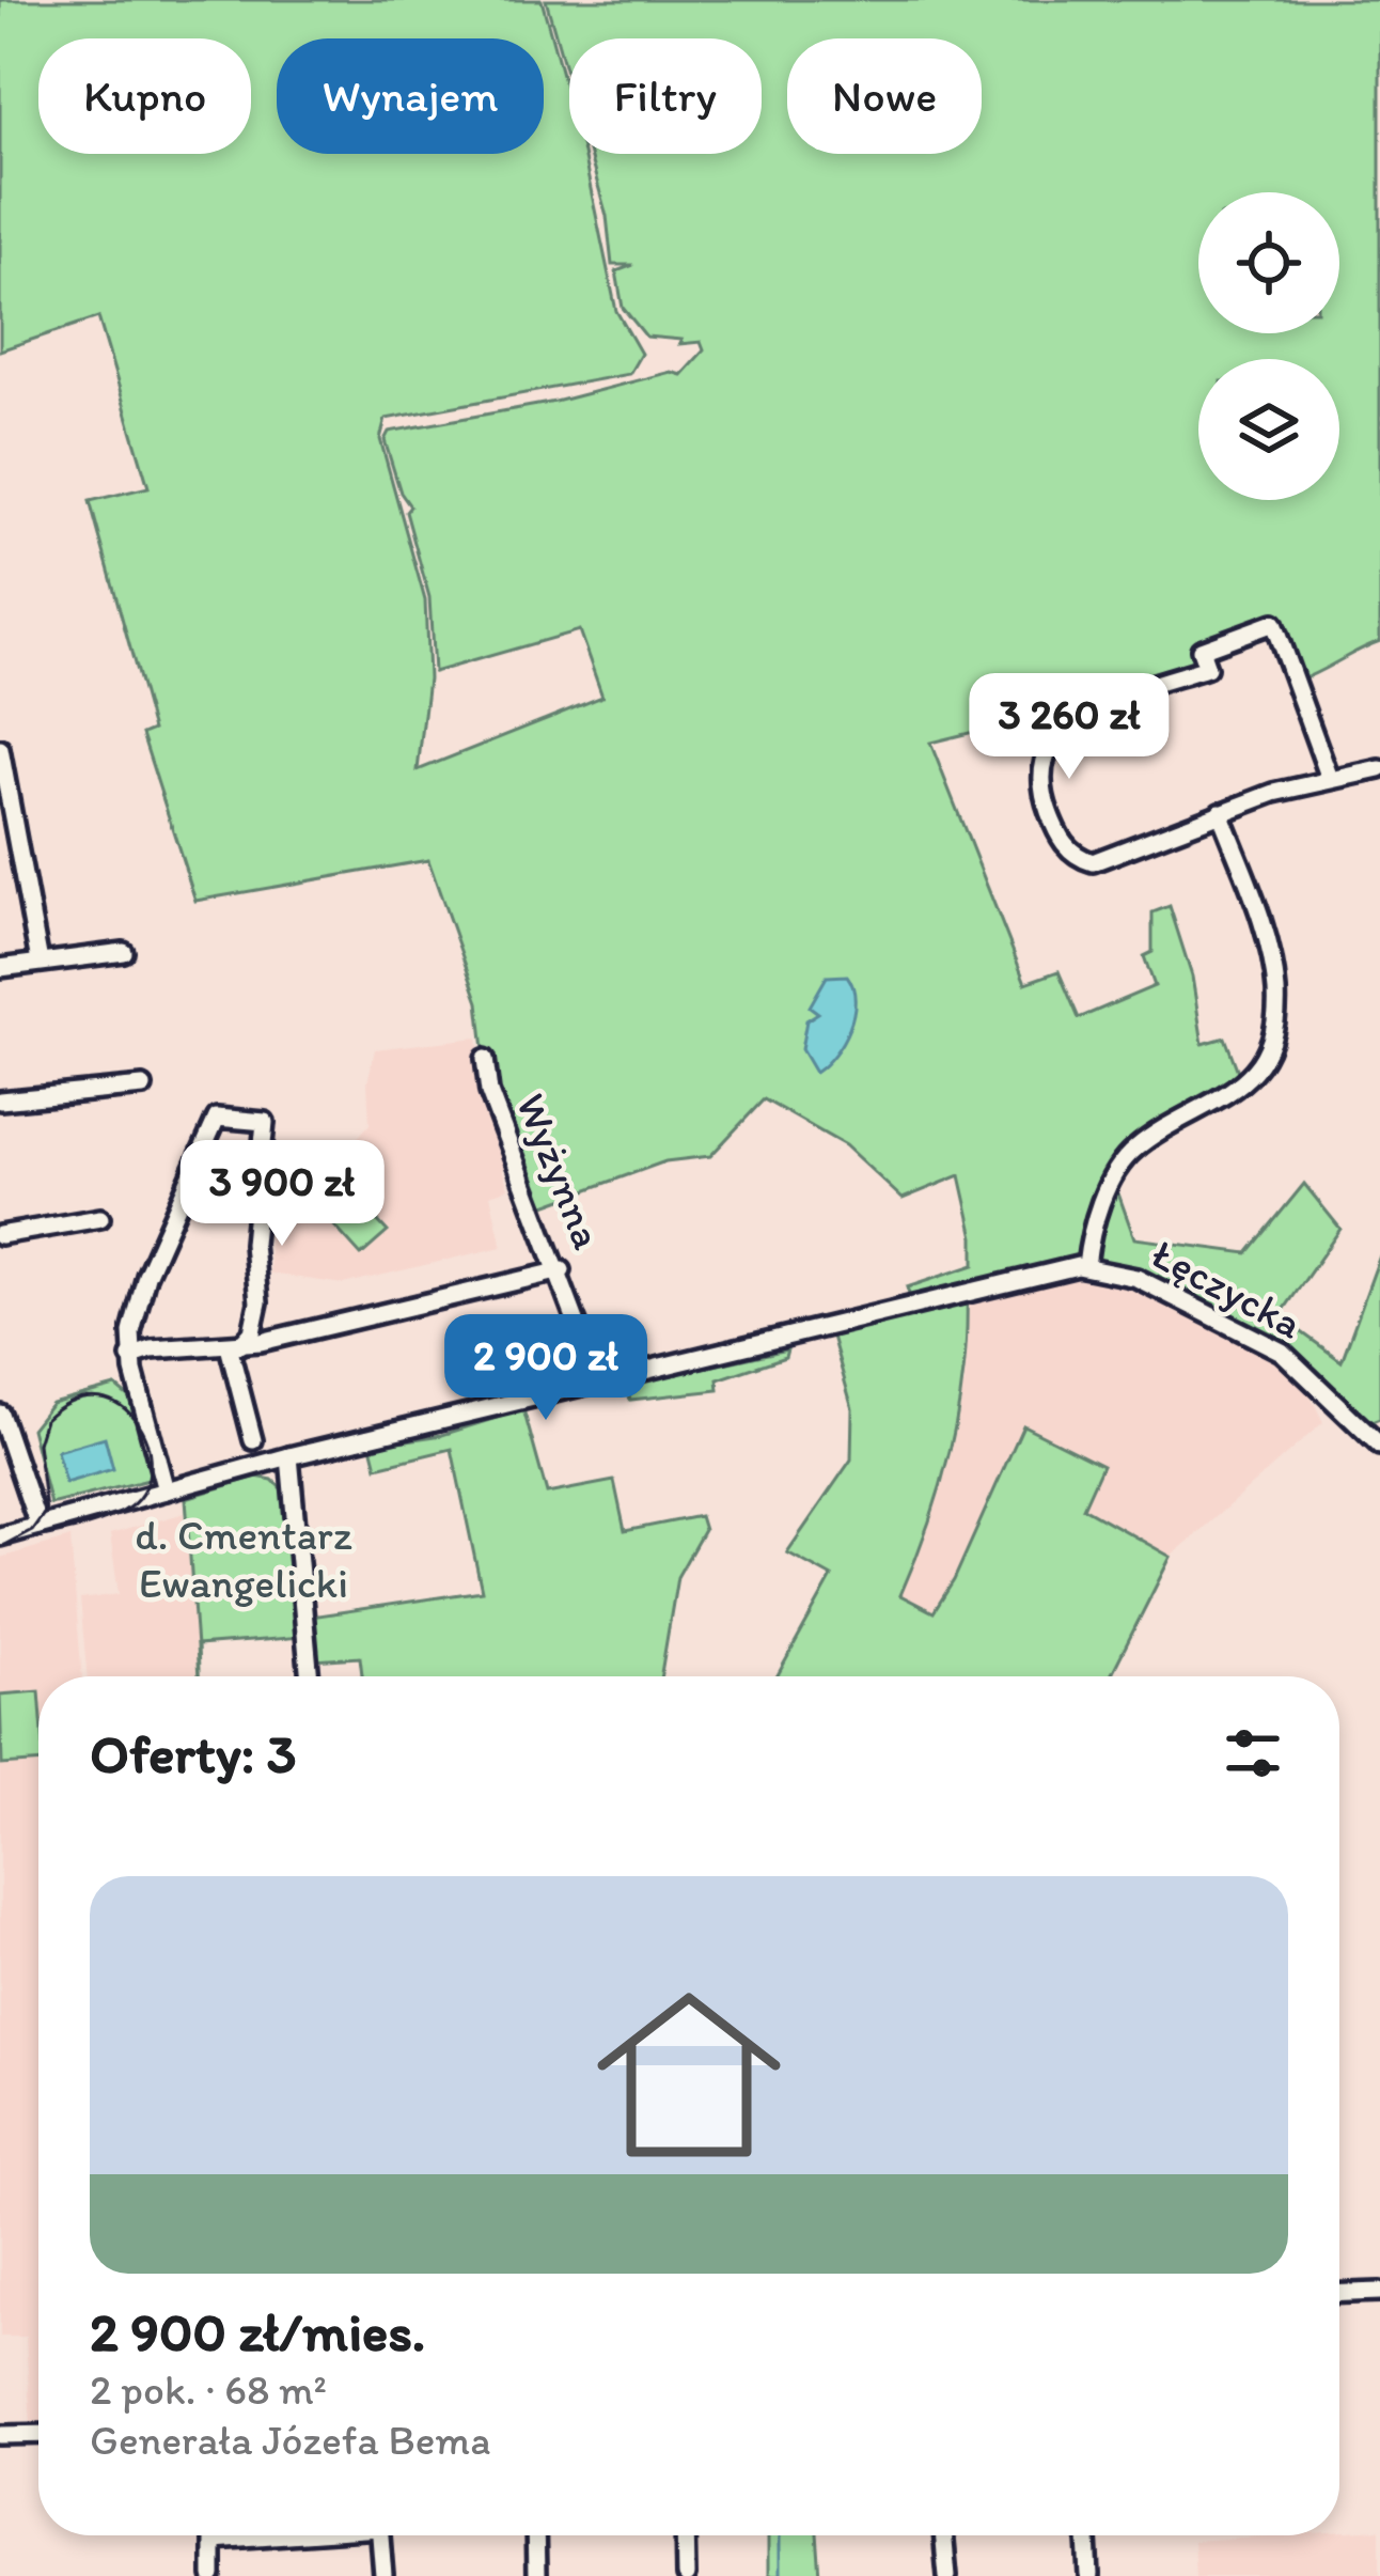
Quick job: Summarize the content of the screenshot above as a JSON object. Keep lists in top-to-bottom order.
{
  "streets": {
    "street": ["Wyżynna", "Łęczycka"]
  },
  "parks": ["d. Cmentarz Ewangelicki"],
  "page": {
    "chip": [
      "Kupno",
      "Wynajem",
      "Filtry",
      "Nowe"
    ],
    "price": ["3 260 zł", "3 900 zł", "2 900 zł"],
    "heading": "Oferty: 3",
    "list": [
      {
        "name": "2 900 zł/mies.",
        "note": "2 pok. · 68 m² · Generała Józefa Bema"
      }
    ]
  }
}
